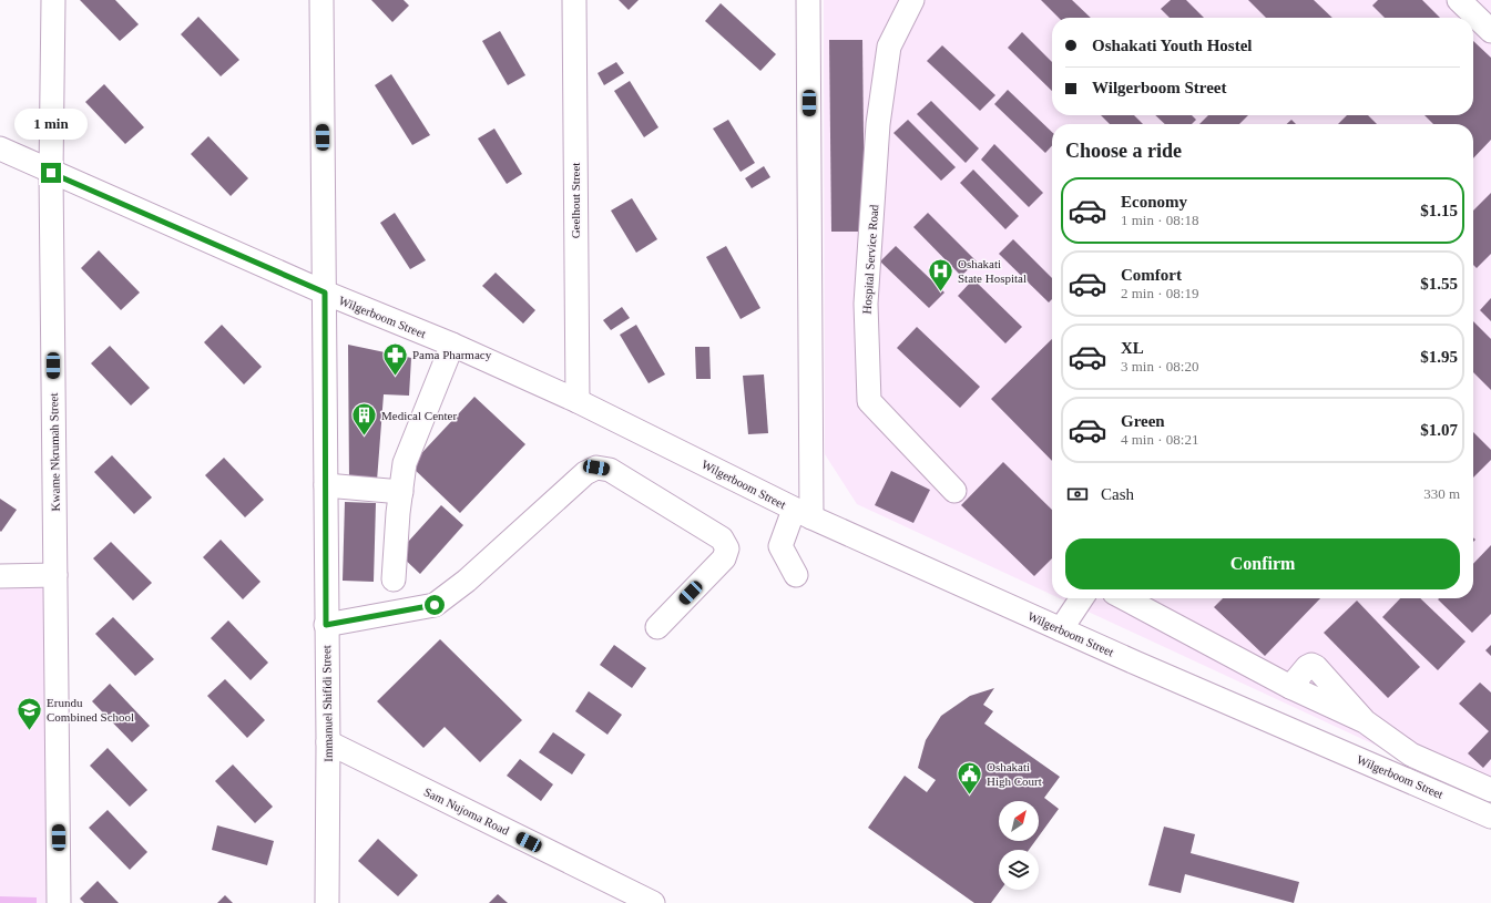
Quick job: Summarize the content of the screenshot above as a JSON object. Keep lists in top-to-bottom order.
{
  "streets": {
    "street": [
      "Geelhout Street",
      "Hospital Service Road",
      "Wilgerboom Street",
      "Kwame Nkrumah Street",
      "Immanuel Shifidi Street",
      "Sam Nujoma Road"
    ]
  },
  "crossings": [
    ["Geelhout Street", "Wilgerboom Street"],
    ["Wilgerboom Street", "Kwame Nkrumah Street"],
    ["Wilgerboom Street", "Immanuel Shifidi Street"],
    ["Immanuel Shifidi Street", "Sam Nujoma Road"]
  ],
  "places": {
    "hospital": ["Oshakati State Hospital"],
    "pharmacy": ["Pama Pharmacy"],
    "building": ["Medical Center"],
    "school or university": ["Erundu Combined School"],
    "public building": ["Oshakati High Court"]
  },
  "north": "top right",
  "page": {
    "banner": ["Oshakati Youth Hostel", "Wilgerboom Street"],
    "bubble": "1 min",
    "heading": "Choose a ride",
    "list": [
      {
        "name": "Economy",
        "note": "1 min · 08:18",
        "value": "$1.15"
      },
      {
        "name": "Comfort",
        "note": "2 min · 08:19",
        "value": "$1.55"
      },
      {
        "name": "XL",
        "note": "3 min · 08:20",
        "value": "$1.95"
      },
      {
        "name": "Green",
        "note": "4 min · 08:21",
        "value": "$1.07"
      }
    ],
    "pay": ["Cash", "330 m"],
    "buttons": "Confirm"
  }
}
